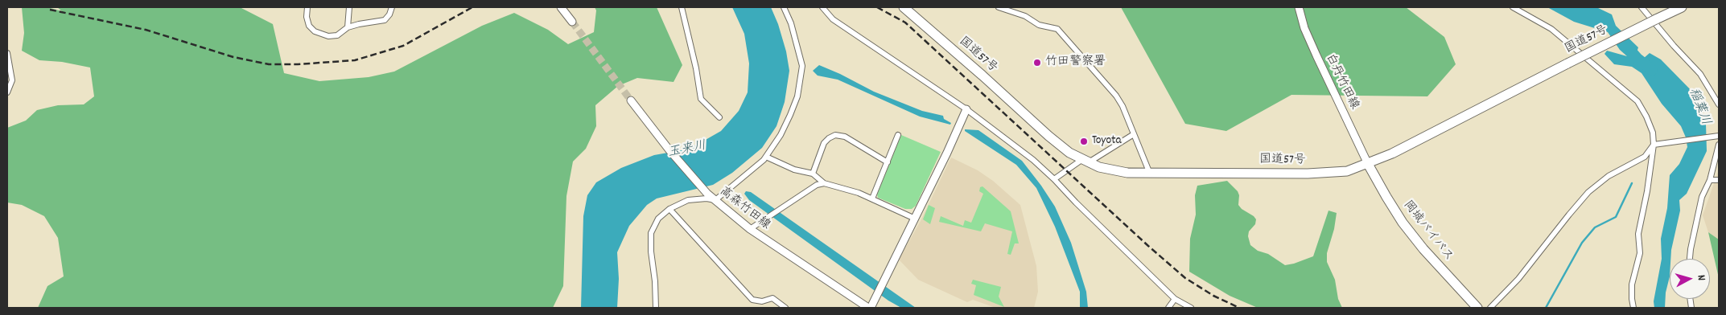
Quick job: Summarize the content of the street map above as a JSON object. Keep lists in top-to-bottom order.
{
  "streets": {
    "highway": ["国道57号", "岡城バイパス"],
    "main road": ["白丹竹田線", "高森竹田線"]
  },
  "crossings": [
    ["国道57号", "白丹竹田線"],
    ["国道57号", "岡城バイパス"],
    ["白丹竹田線", "岡城バイパス"]
  ],
  "water": ["稲葉川", "玉来川"],
  "places": ["竹田警察署", "Toyota"],
  "north": "right"
}
